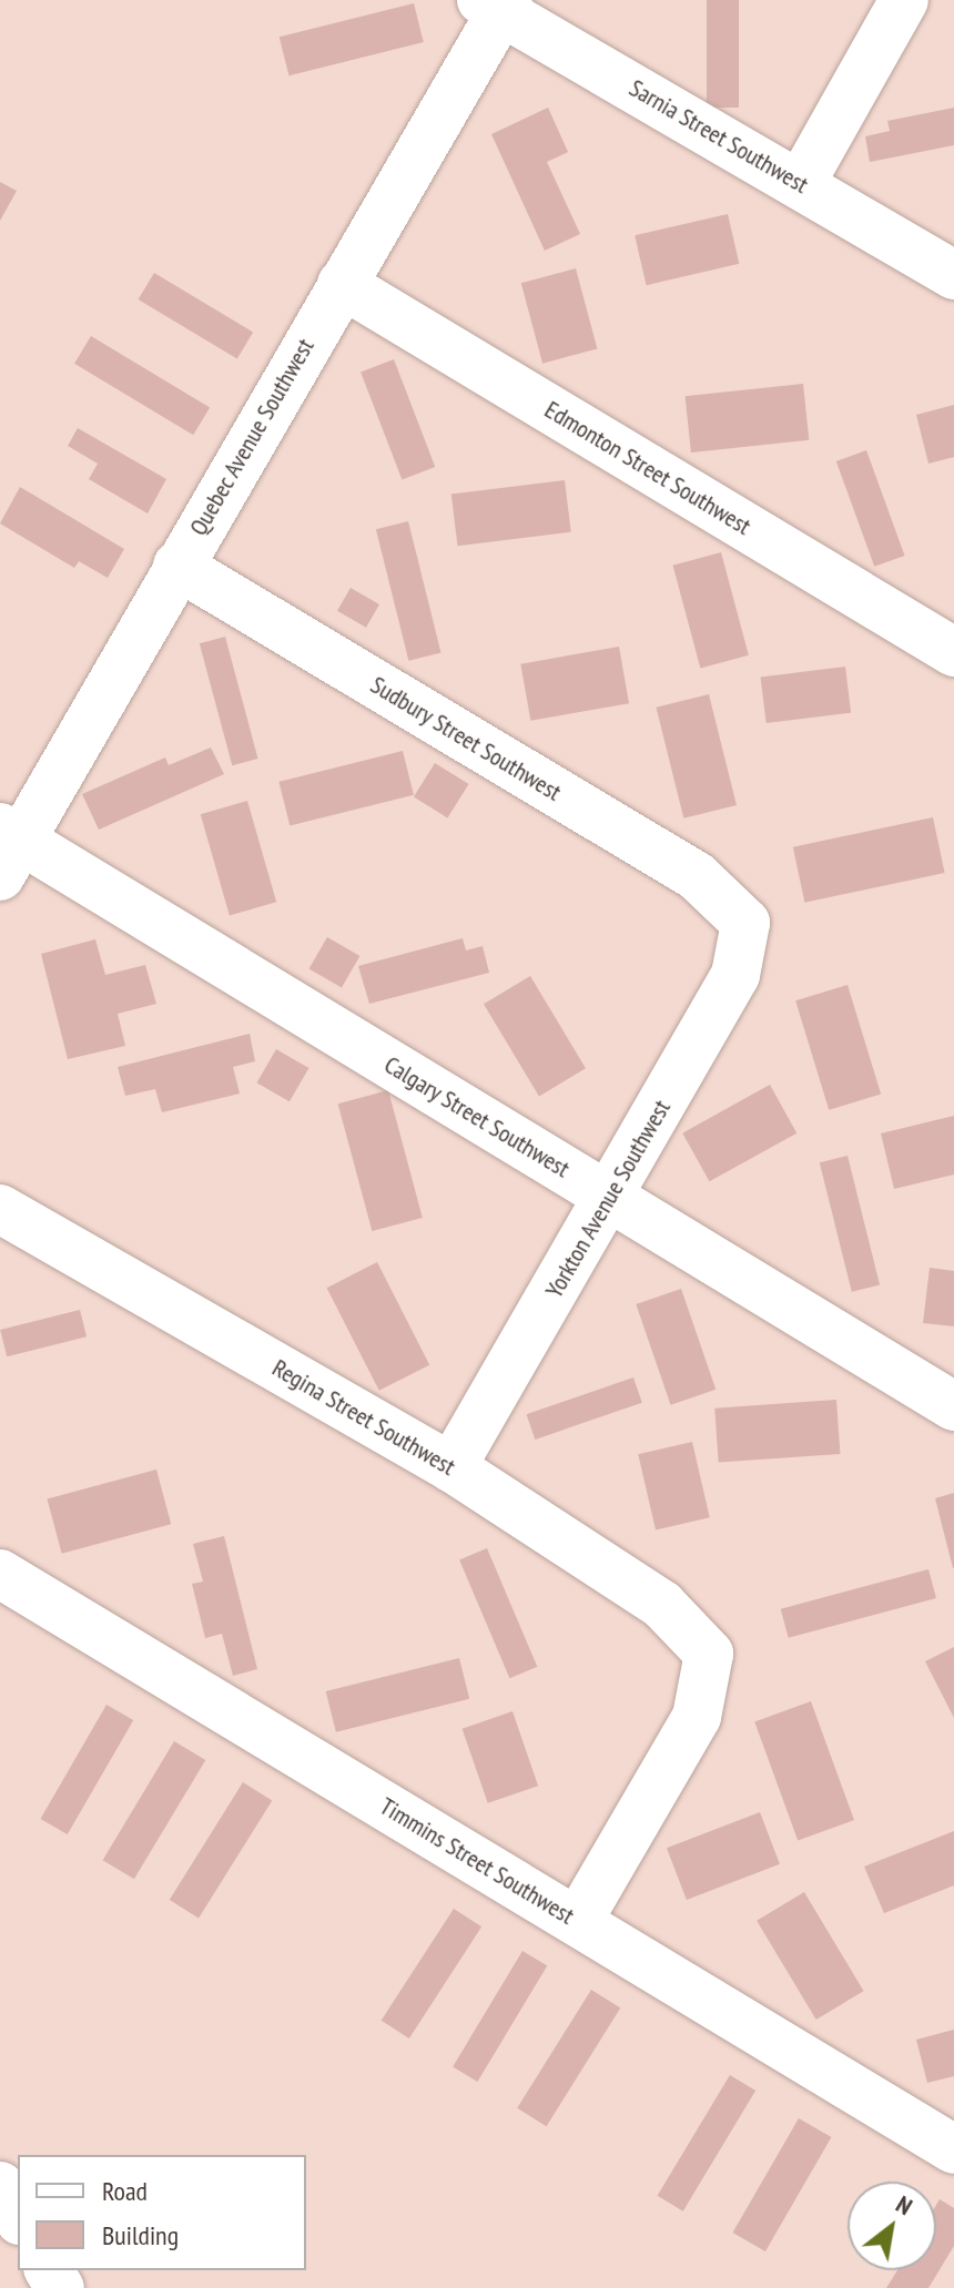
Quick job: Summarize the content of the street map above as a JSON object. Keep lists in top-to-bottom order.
{
  "streets": {
    "street": [
      "Sarnia Street Southwest",
      "Quebec Avenue Southwest",
      "Edmonton Street Southwest",
      "Sudbury Street Southwest",
      "Calgary Street Southwest",
      "Yorkton Avenue Southwest",
      "Regina Street Southwest",
      "Timmins Street Southwest"
    ]
  },
  "crossings": [
    ["Sarnia Street Southwest", "Quebec Avenue Southwest"],
    ["Quebec Avenue Southwest", "Edmonton Street Southwest"],
    ["Quebec Avenue Southwest", "Sudbury Street Southwest"],
    ["Quebec Avenue Southwest", "Calgary Street Southwest"],
    ["Sudbury Street Southwest", "Yorkton Avenue Southwest"],
    ["Calgary Street Southwest", "Yorkton Avenue Southwest"],
    ["Yorkton Avenue Southwest", "Regina Street Southwest"],
    ["Regina Street Southwest", "Timmins Street Southwest"]
  ],
  "legend": ["Road", "Building"],
  "north": "top right"
}
